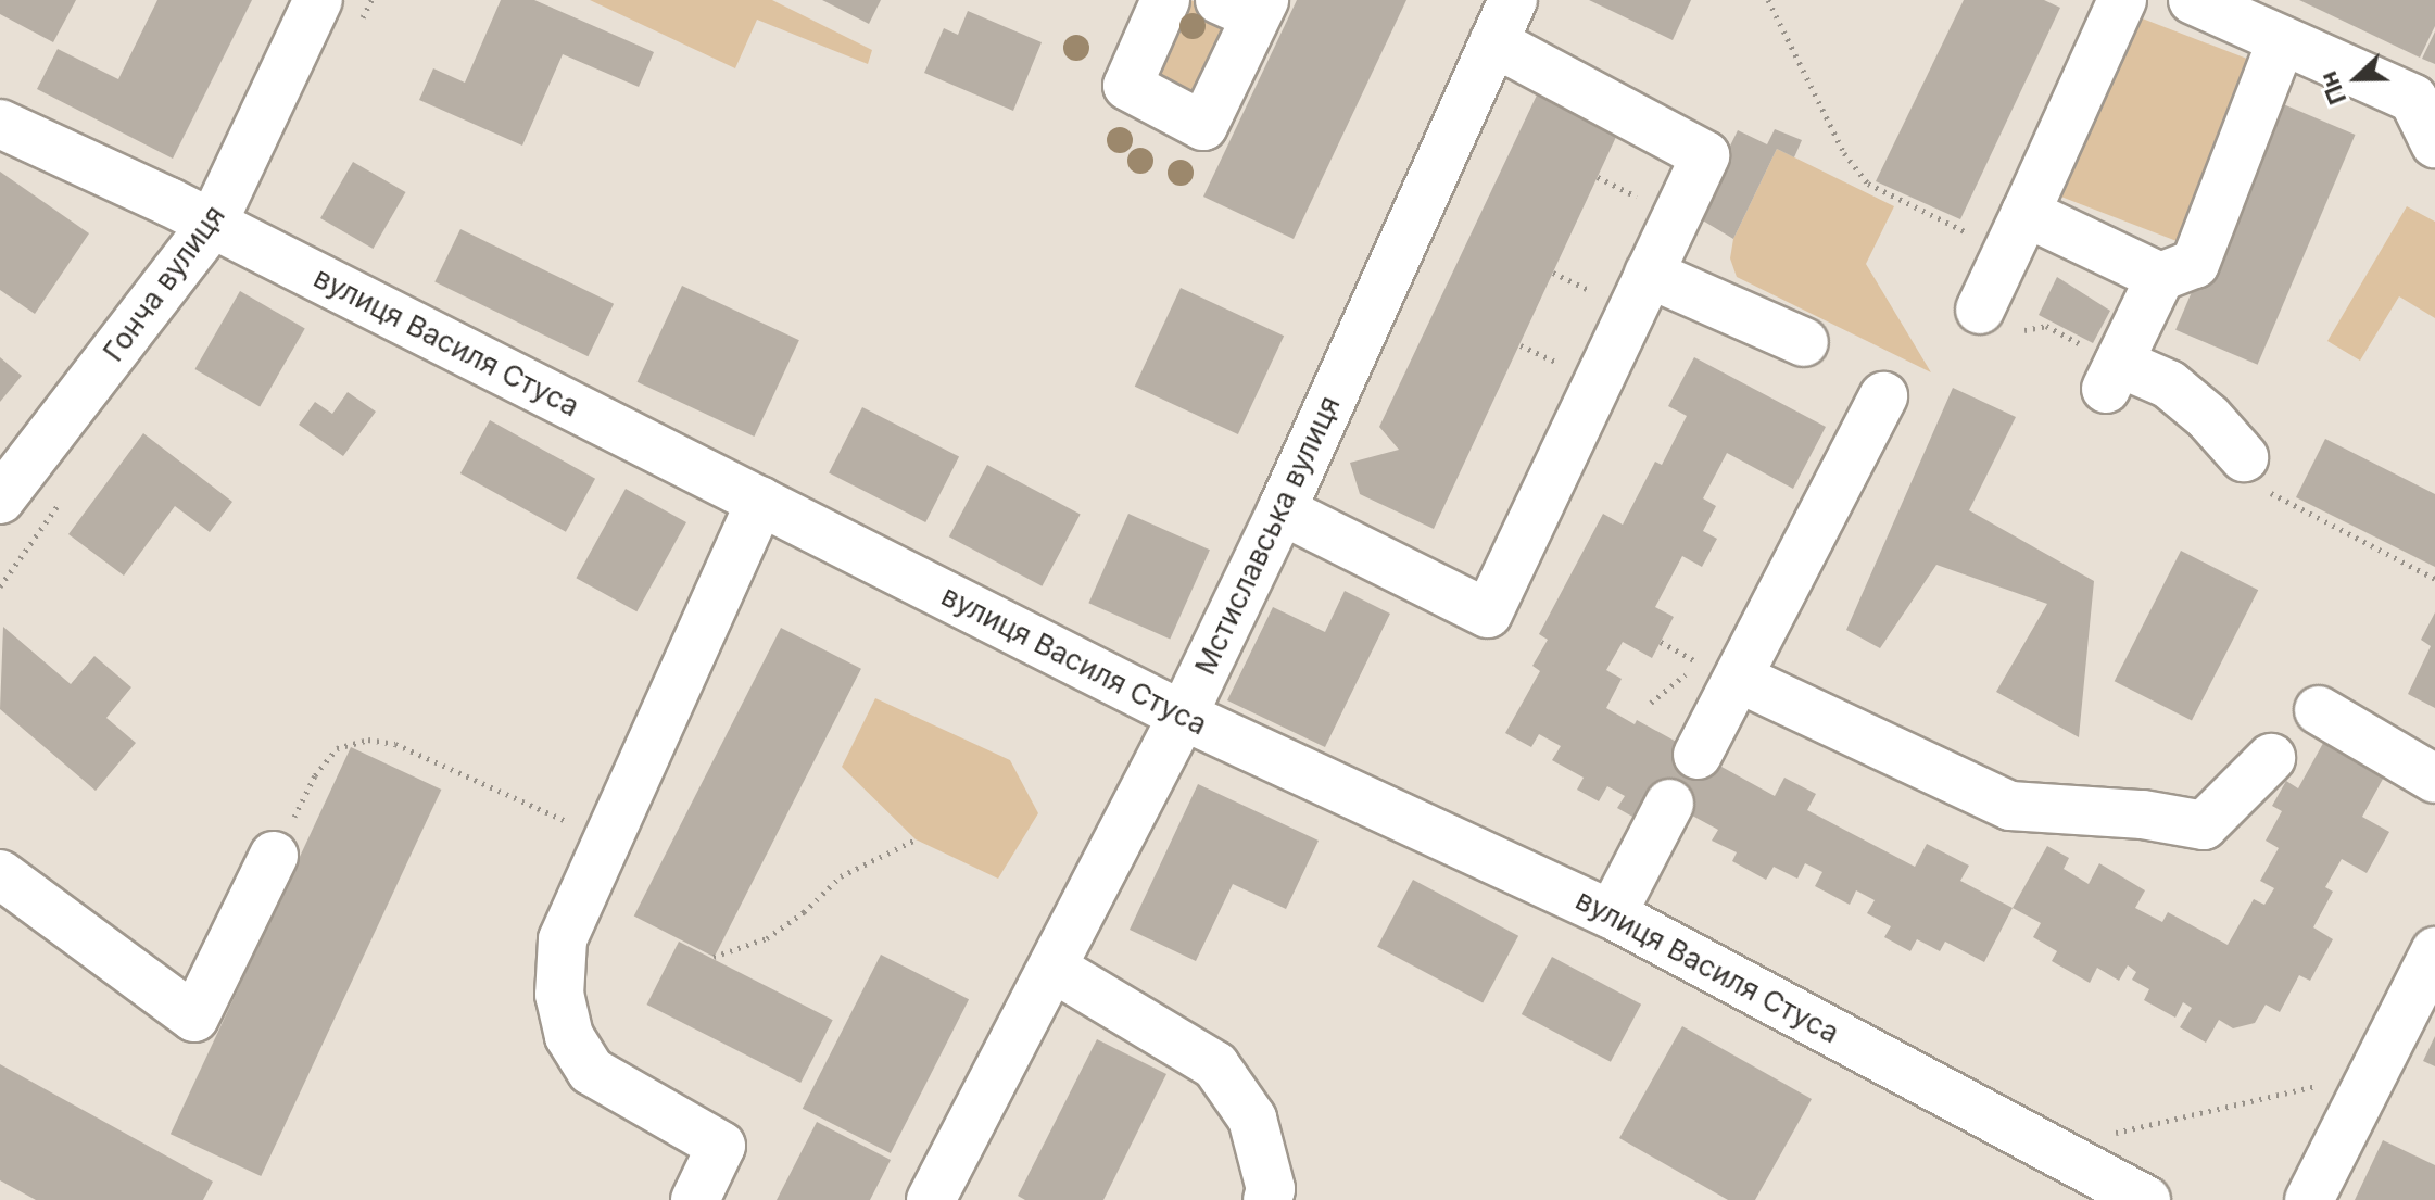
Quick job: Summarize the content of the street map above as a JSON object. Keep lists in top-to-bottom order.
{
  "streets": {
    "street": ["Гонча вулиця", "вулиця Василя Стуса", "Мстиславська вулиця"]
  },
  "crossings": [
    ["Гонча вулиця", "вулиця Василя Стуса"],
    ["вулиця Василя Стуса", "Мстиславська вулиця"]
  ],
  "north": "left"
}
